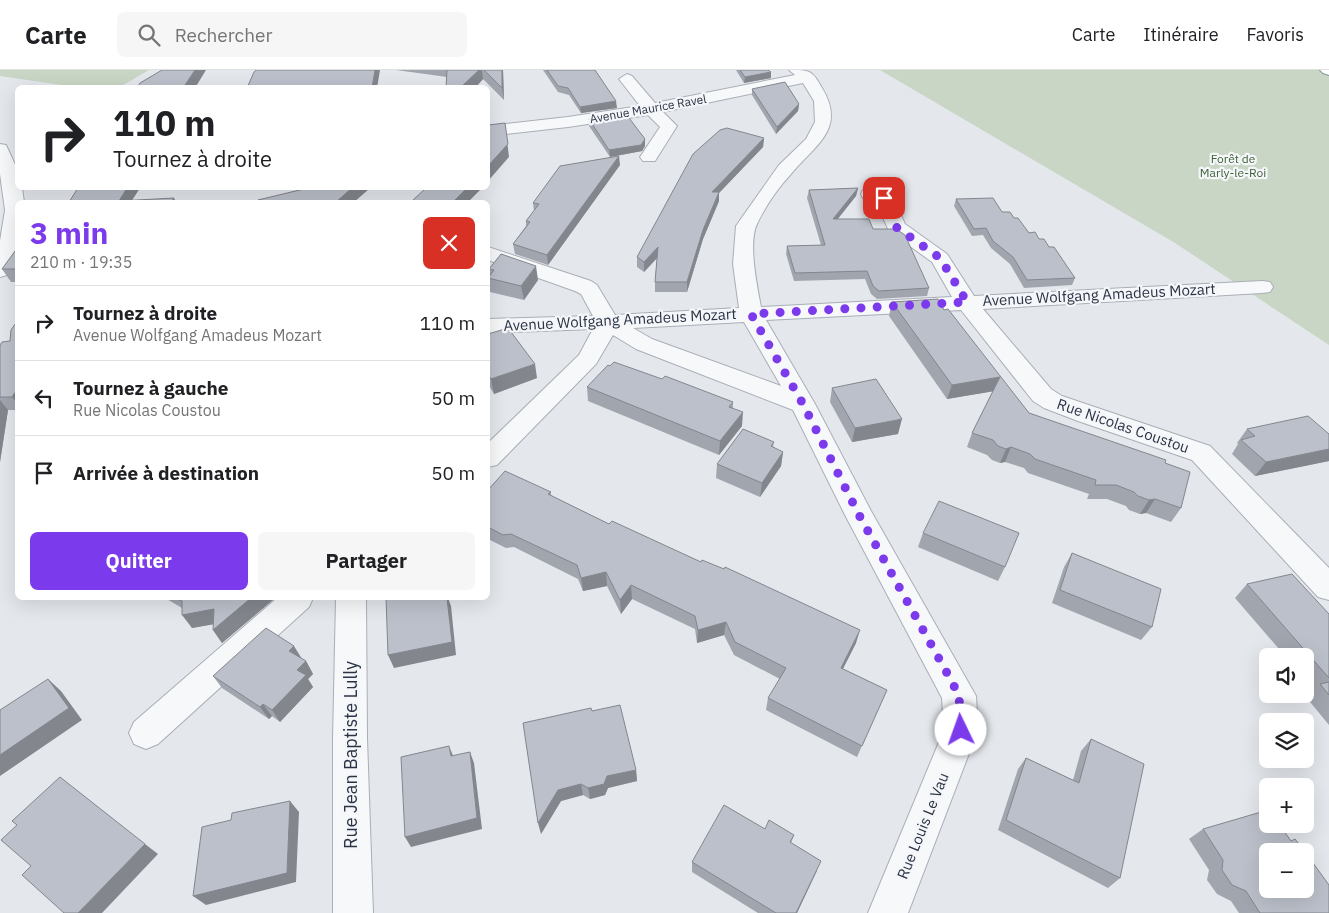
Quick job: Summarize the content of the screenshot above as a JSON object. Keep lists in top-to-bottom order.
{
  "streets": {
    "street": [
      "Avenue Maurice Ravel",
      "Avenue Wolfgang Amadeus Mozart",
      "Rue Nicolas Coustou",
      "Rue Jean Baptiste Lully",
      "Rue Louis Le Vau"
    ]
  },
  "crossings": [
    ["Avenue Wolfgang Amadeus Mozart", "Rue Nicolas Coustou"],
    ["Avenue Wolfgang Amadeus Mozart", "Rue Louis Le Vau"]
  ],
  "parks": ["Forêt de Marly-le-Roi"],
  "page": {
    "header": "Carte",
    "search": "Rechercher",
    "nav": ["Carte", "Itinéraire", "Favoris"],
    "turn": ["110 m", "Tournez à droite"],
    "heading": ["3 min", "210 m · 19:35"],
    "list": [
      {
        "name": "Tournez à droite",
        "note": "Avenue Wolfgang Amadeus Mozart",
        "value": "110 m"
      },
      {
        "name": "Tournez à gauche",
        "note": "Rue Nicolas Coustou",
        "value": "50 m"
      },
      {
        "name": "Arrivée à destination",
        "value": "50 m"
      }
    ],
    "buttons": ["Quitter", "Partager"],
    "map_buttons": ["+", "−"]
  }
}
